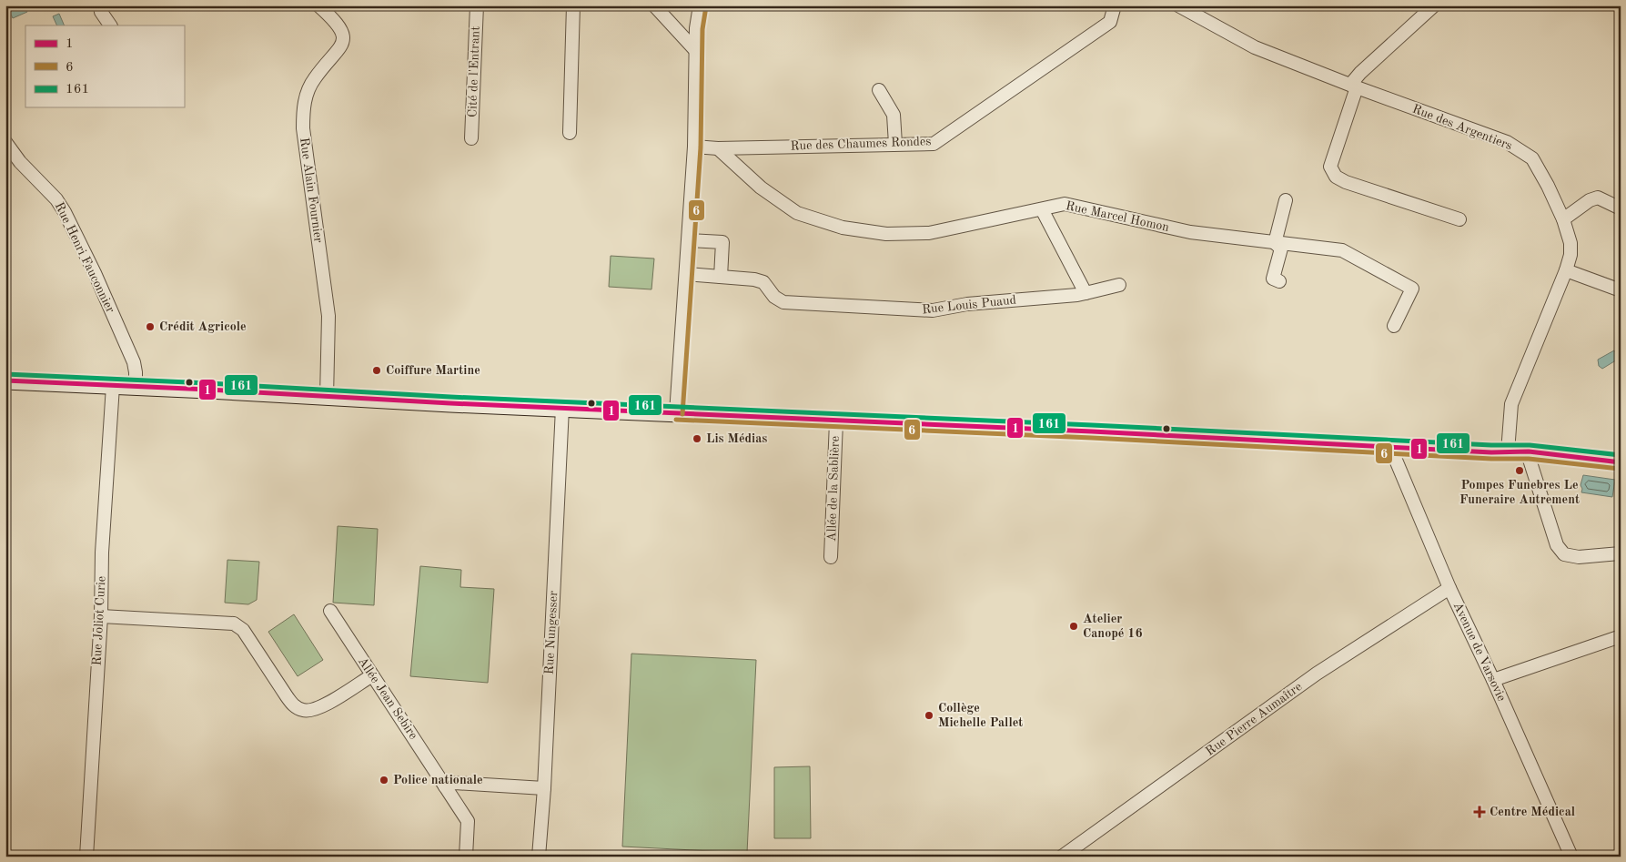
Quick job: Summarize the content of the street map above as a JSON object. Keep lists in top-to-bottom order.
{
  "streets": {
    "street": [
      "Cité de l'Entrant",
      "Rue des Argentiers",
      "Rue des Chaumes Rondes",
      "Rue Alain Fournier",
      "Rue Marcel Homon",
      "Rue Henri Fauconnier",
      "Rue Louis Puaud",
      "Allée de la Sablière",
      "Rue Joliot Curie",
      "Rue Nungesser",
      "Avenue de Varsovie",
      "Allée Jean Sebire",
      "Rue Pierre Aumaître"
    ]
  },
  "crossings": [
    ["Rue des Chaumes Rondes", "Rue Marcel Homon"],
    ["Avenue de Varsovie", "Rue Pierre Aumaître"]
  ],
  "places": {
    "other": [
      "Crédit Agricole",
      "Coiffure Martine",
      "Lis Médias",
      "Pompes Funebres Le Funeraire Autrement",
      "Atelier Canopé 16",
      "Collège Michelle Pallet",
      "Police nationale"
    ],
    "health": ["Centre Médical"]
  },
  "lines": ["transit line 6", "transit line 161", "transit line 1"],
  "legend": ["1", "6", "161"]
}
